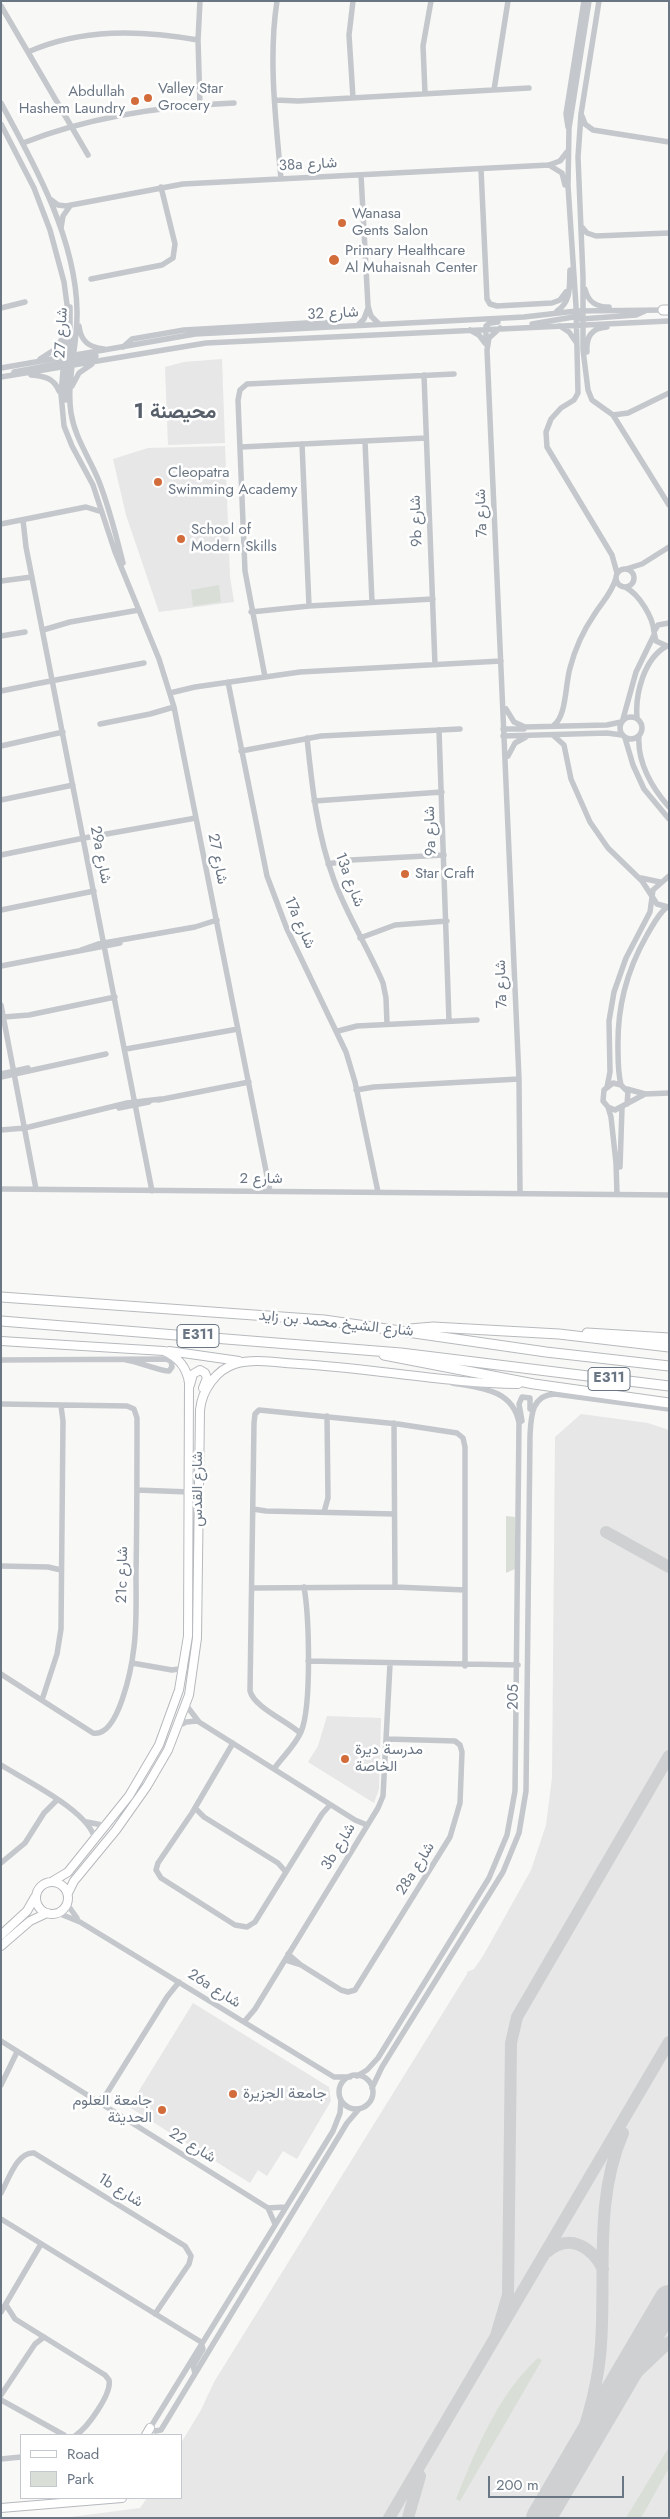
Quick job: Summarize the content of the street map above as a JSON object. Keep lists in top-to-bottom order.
{
  "streets": {
    "highway": ["شارع الشيخ محمد بن زايد", "E311"],
    "main road": ["شارع القدس"],
    "street": [
      "38a شارع",
      "شارع 32",
      "شارع 27",
      "7a شارع",
      "9b شارع",
      "9a شارع",
      "29a شارع",
      "13a شارع",
      "17a شارع",
      "شارع 2",
      "21c شارع",
      "205",
      "3b شارع",
      "28a شارع",
      "26a شارع",
      "شارع 22",
      "1b شارع"
    ]
  },
  "crossings": [
    ["شارع 32", "شارع 27"],
    ["شارع 32", "7a شارع"],
    ["شارع 27", "شارع 2"],
    ["7a شارع", "شارع 2"],
    ["29a شارع", "شارع 2"],
    ["17a شارع", "شارع 2"],
    ["شارع القدس", "205"],
    ["شارع القدس", "26a شارع"],
    ["3b شارع", "28a شارع"],
    ["3b شارع", "26a شارع"]
  ],
  "districts": ["محيصنة 1"],
  "places": [
    "Valley Star Grocery",
    "Abdullah Hashem Laundry",
    "Wanasa Gents Salon",
    "Primary Healthcare Al Muhaisnah Center",
    "Cleopatra Swimming Academy",
    "School of Modern Skills",
    "Star Craft",
    "مدرسة ديرة الخاصة",
    "جامعة الجزيرة",
    "جامعة العلوم الحديثة"
  ],
  "legend": ["Road", "Park"],
  "scale_bar": "200 m"
}
